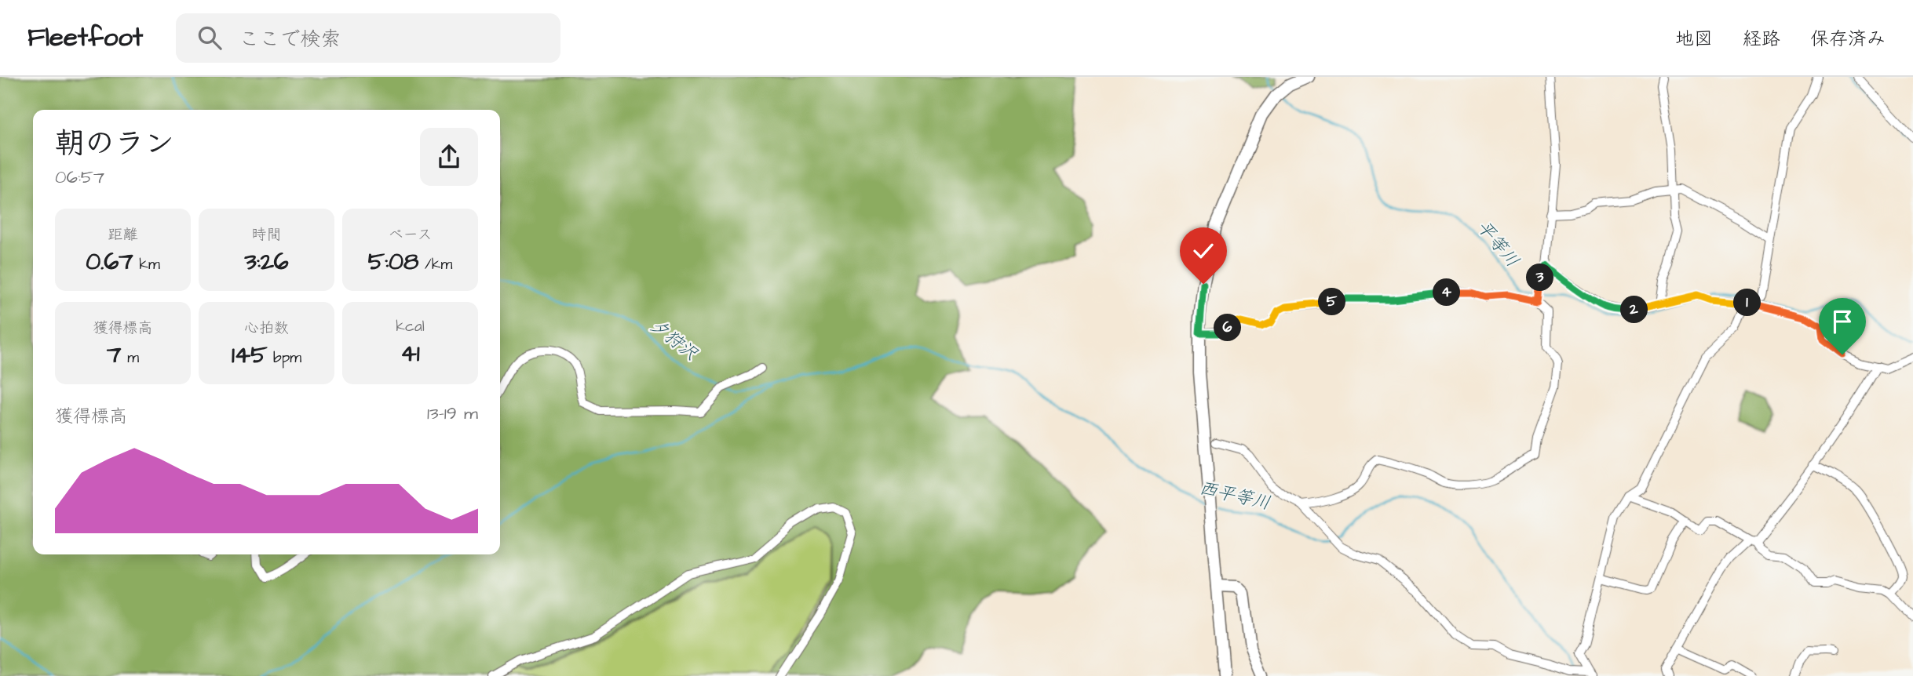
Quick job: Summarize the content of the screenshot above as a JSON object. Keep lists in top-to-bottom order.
{
  "water": ["平等川", "夕狩沢", "西平等川"],
  "page": {
    "header": "Fleetfoot",
    "search": "ここで検索",
    "nav": ["地図", "経路", "保存済み"],
    "heading": ["朝のラン", "06:57"],
    "stats": [
      ["距離", "0.67 km"],
      ["時間", "3:26"],
      ["ペース", "5:08 /km"],
      ["獲得標高", "7 m"],
      ["心拍数", "145 bpm"],
      ["kcal", "41"]
    ],
    "pins": [
      "3",
      "4",
      "5",
      "1",
      "2",
      "6"
    ],
    "chart": ["獲得標高", "13–19 m"]
  }
}
